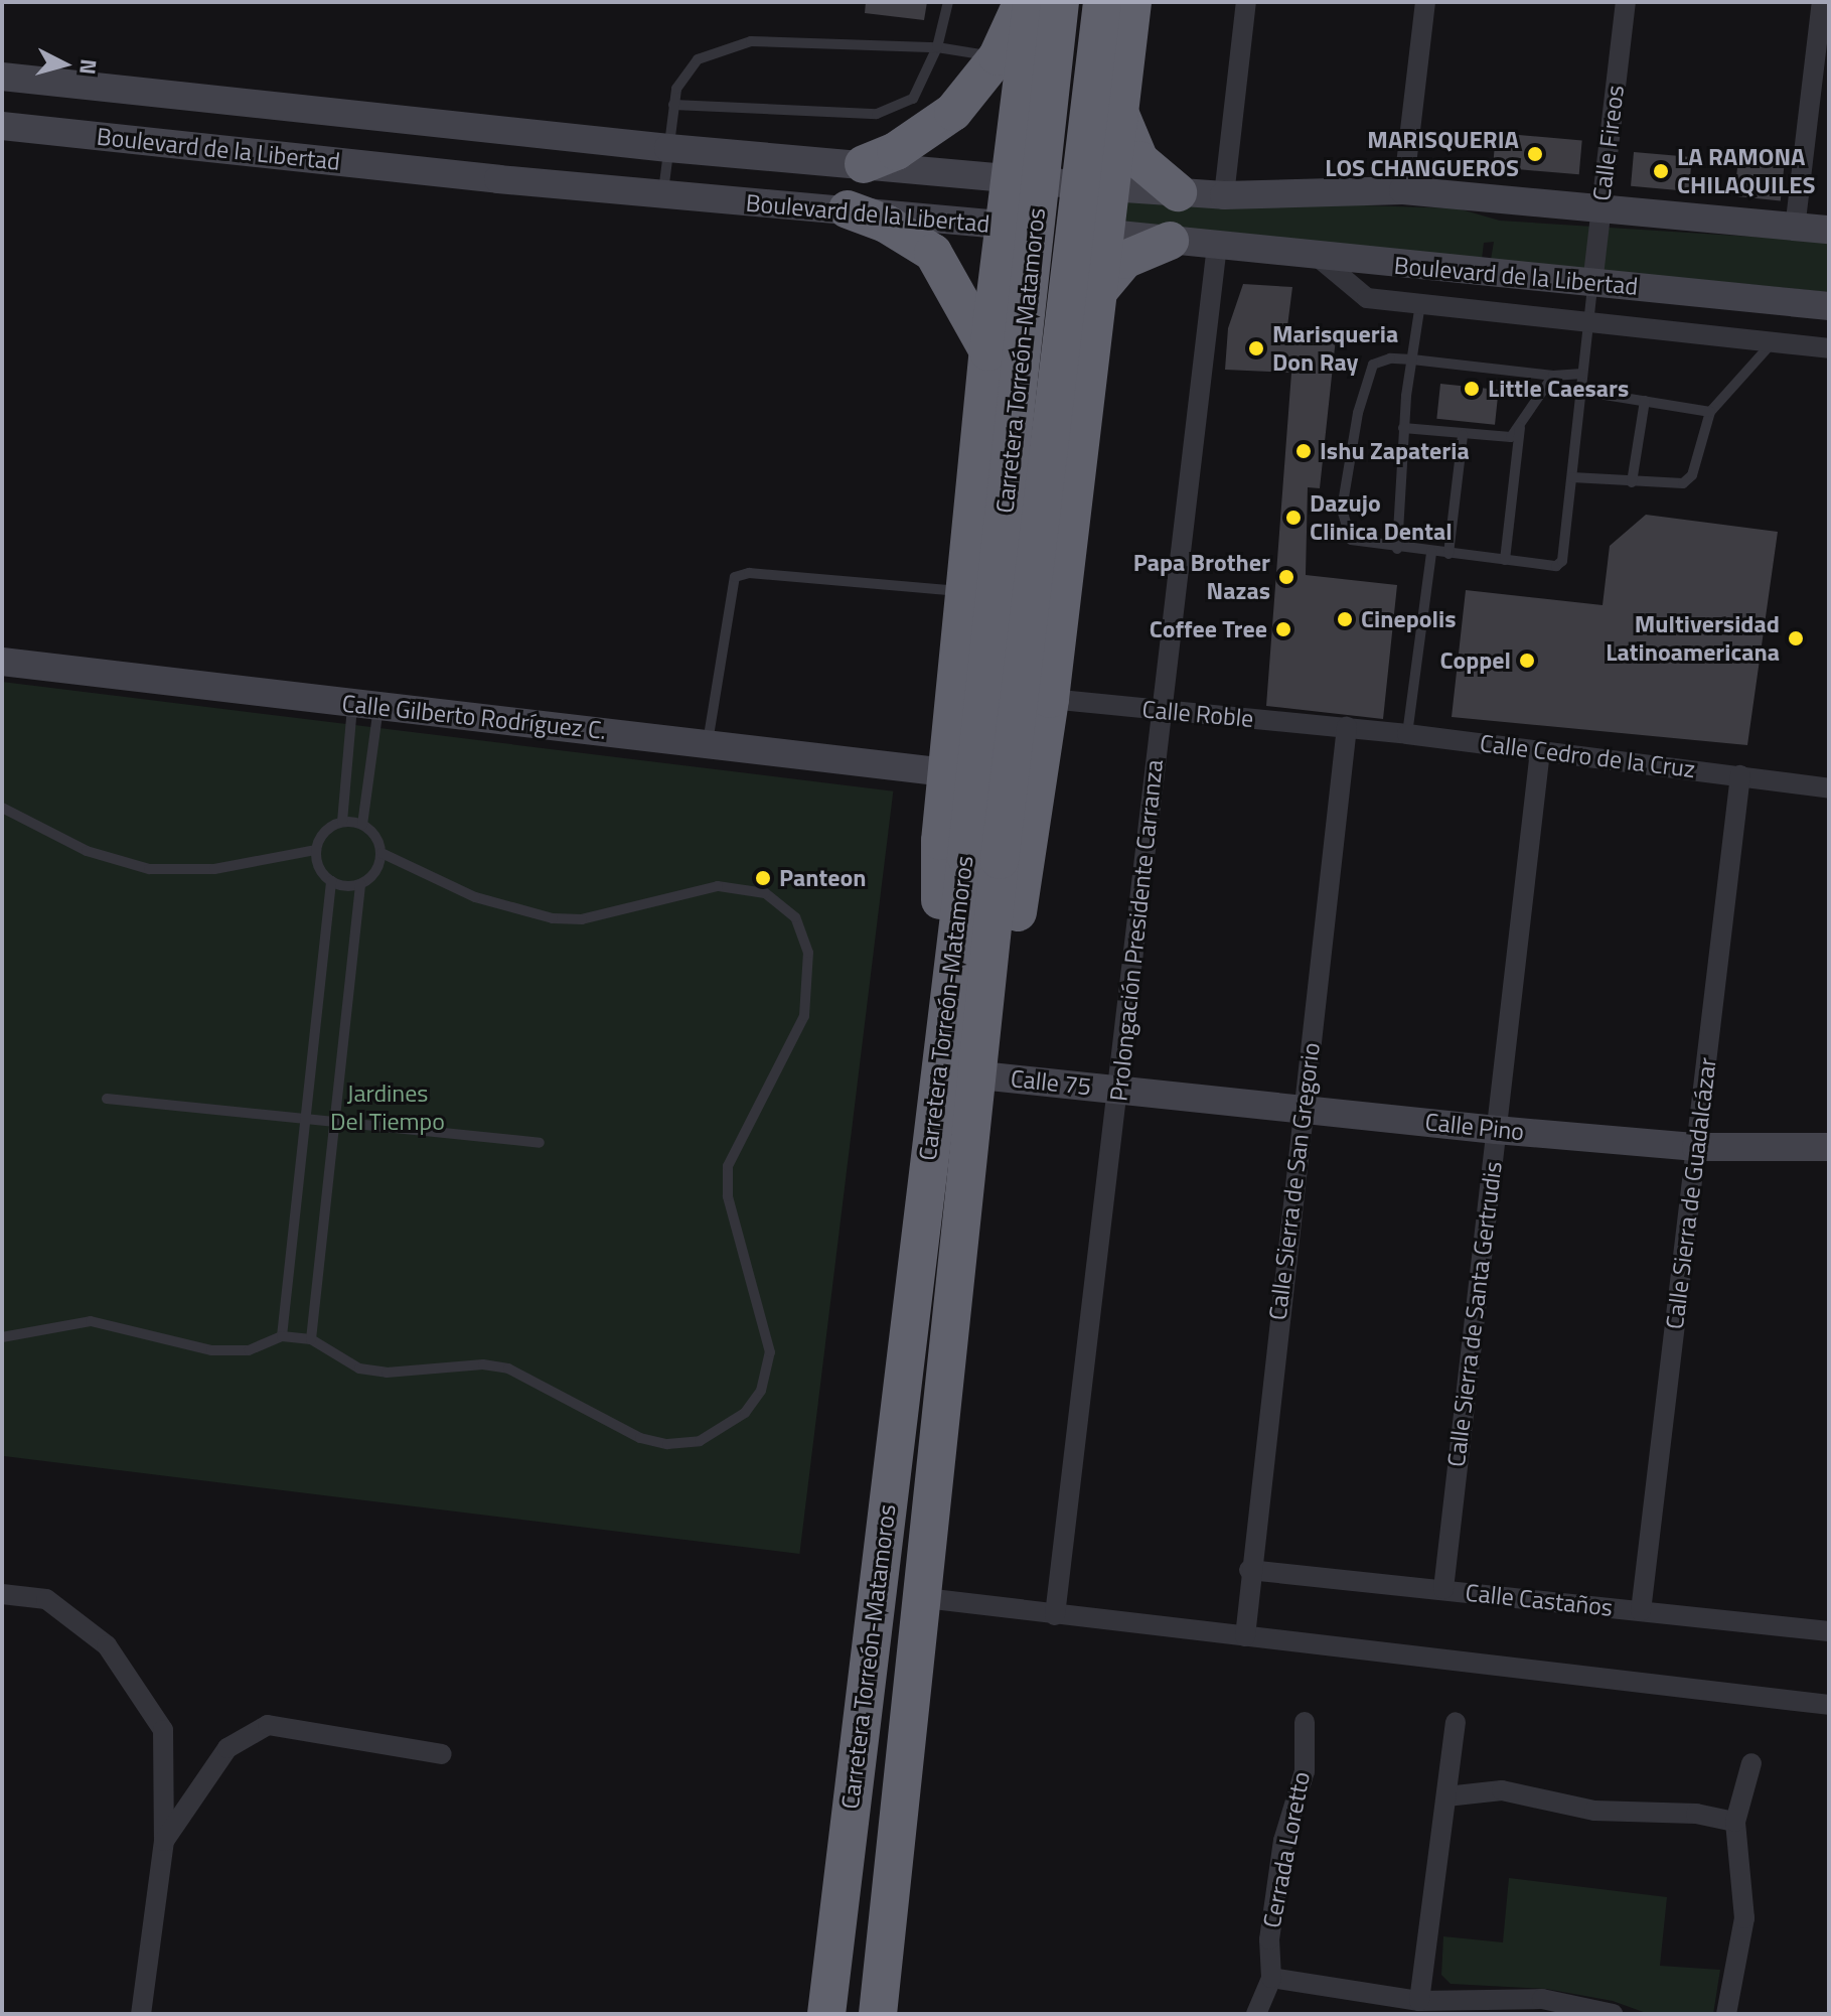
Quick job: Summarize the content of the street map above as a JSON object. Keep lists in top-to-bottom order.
{
  "streets": {
    "highway": ["Carretera Torreón-Matamoros"],
    "street": [
      "Calle Fireos",
      "Boulevard de la Libertad",
      "Calle Roble",
      "Calle Gilberto Rodríguez C.",
      "Calle Cedro de la Cruz",
      "Prolongación Presidente Carranza",
      "Calle 75",
      "Calle Pino",
      "Calle Sierra de San Gregorio",
      "Calle Sierra de Guadalcázar",
      "Calle Sierra de Santa Gertrudis",
      "Calle Castaños",
      "Cerrada Loretto"
    ]
  },
  "crossings": [
    ["Calle Fireos", "Boulevard de la Libertad"],
    ["Boulevard de la Libertad", "Prolongación Presidente Carranza"],
    ["Calle Roble", "Calle Cedro de la Cruz"],
    ["Calle Roble", "Prolongación Presidente Carranza"],
    ["Calle Roble", "Calle Sierra de San Gregorio"],
    ["Calle Cedro de la Cruz", "Calle Sierra de San Gregorio"],
    ["Calle Cedro de la Cruz", "Calle Sierra de Guadalcázar"],
    ["Calle Cedro de la Cruz", "Calle Sierra de Santa Gertrudis"],
    ["Prolongación Presidente Carranza", "Calle 75"],
    ["Prolongación Presidente Carranza", "Calle Pino"],
    ["Calle 75", "Calle Pino"],
    ["Calle Pino", "Calle Sierra de San Gregorio"],
    ["Calle Pino", "Calle Sierra de Guadalcázar"],
    ["Calle Pino", "Calle Sierra de Santa Gertrudis"],
    ["Calle Sierra de San Gregorio", "Calle Castaños"],
    ["Calle Sierra de Guadalcázar", "Calle Castaños"],
    ["Calle Sierra de Santa Gertrudis", "Calle Castaños"]
  ],
  "parks": ["Jardines Del Tiempo"],
  "places": [
    "MARISQUERIA LOS CHANGUEROS",
    "LA RAMONA CHILAQUILES",
    "Marisqueria Don Ray",
    "Little Caesars",
    "Ishu Zapateria",
    "Dazujo Clinica Dental",
    "Papa Brother Nazas",
    "Cinepolis",
    "Coffee Tree",
    "Multiversidad Latinoamericana",
    "Coppel",
    "Panteon"
  ],
  "north": "right"
}
